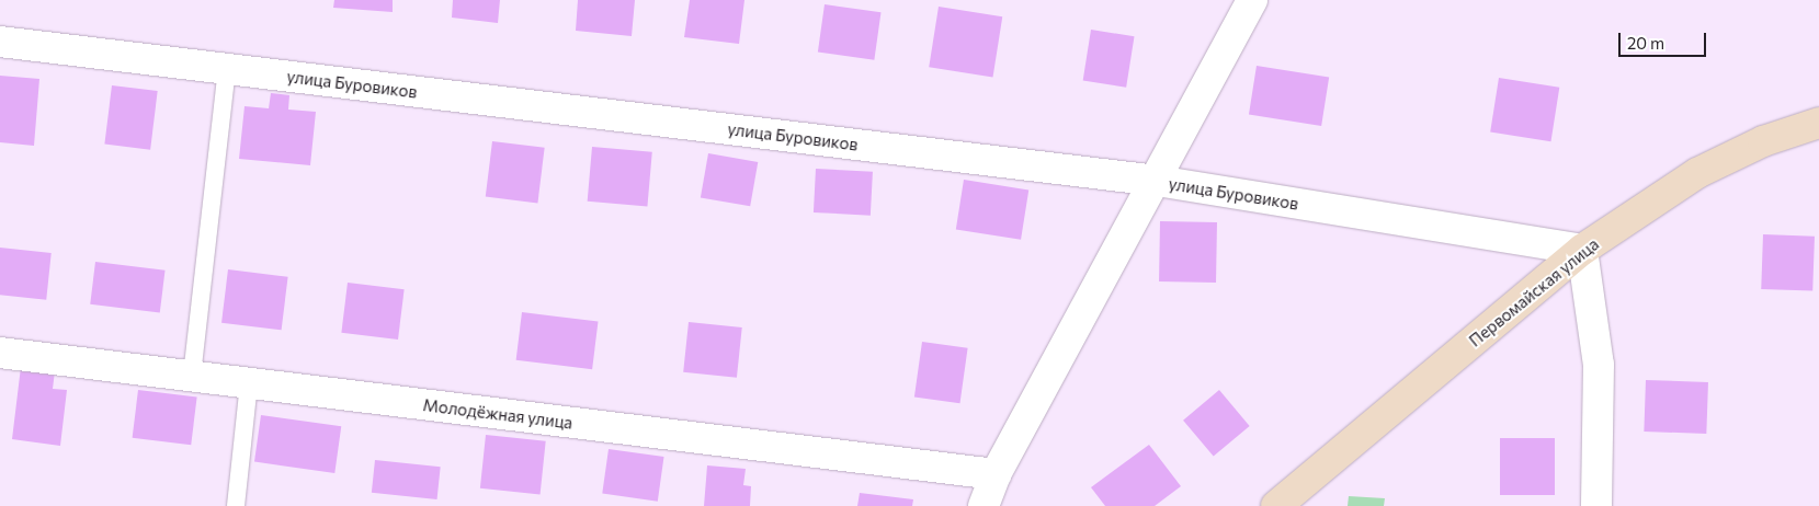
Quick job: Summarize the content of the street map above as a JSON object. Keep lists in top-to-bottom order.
{
  "streets": {
    "street": ["улица Буровиков", "Первомайская улица", "Молодёжная улица"]
  },
  "crossings": [
    ["улица Буровиков", "Первомайская улица"]
  ],
  "scale_bar": "20 m"
}
